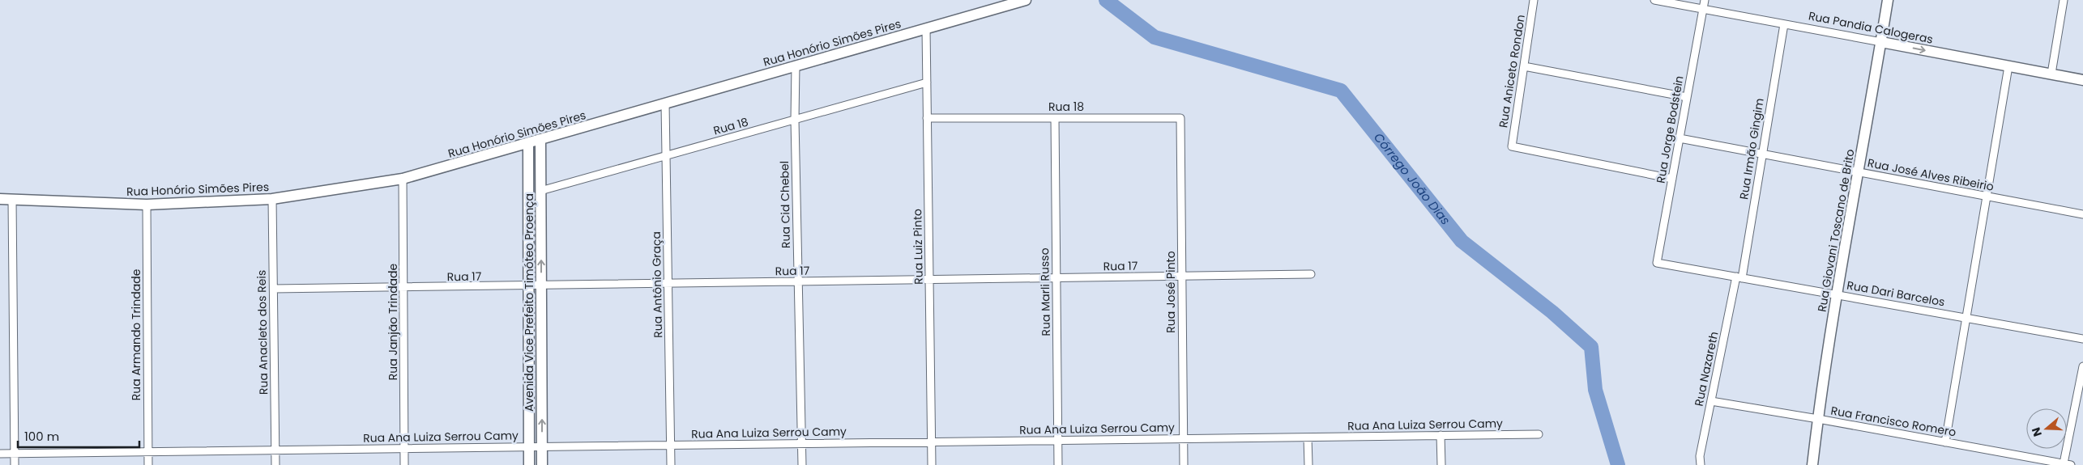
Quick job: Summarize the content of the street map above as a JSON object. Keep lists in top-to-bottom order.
{
  "streets": {
    "main road": [
      "Rua Pandia Calogeras",
      "Rua Honório Simões Pires",
      "Rua Giovani Toscano de Brito",
      "Avenida Vice Prefeito Timóteo Proença"
    ],
    "street": [
      "Rua Aniceto Rondon",
      "Rua 18",
      "Rua Jorge Bodstein",
      "Rua Irmão Gingim",
      "Rua José Alves Ribeirio",
      "Rua Cid Chebel",
      "Rua Luiz Pinto",
      "Rua 17",
      "Rua Antônio Graça",
      "Rua Marli Russo",
      "Rua José Pinto",
      "Rua Dari Barcelos",
      "Rua Janjão Trindade",
      "Rua Anacleto dos Reis",
      "Rua Armando Trindade",
      "Rua Nazareth",
      "Rua Francisco Romero",
      "Rua Ana Luiza Serrou Camy"
    ]
  },
  "crossings": [
    ["Rua Pandia Calogeras", "Rua Jorge Bodstein"],
    ["Rua Pandia Calogeras", "Rua Irmão Gingim"],
    ["Rua Pandia Calogeras", "Rua Giovani Toscano de Brito"],
    ["Rua Honório Simões Pires", "Rua Cid Chebel"],
    ["Rua Honório Simões Pires", "Rua Luiz Pinto"],
    ["Rua Honório Simões Pires", "Rua Antônio Graça"],
    ["Rua Honório Simões Pires", "Avenida Vice Prefeito Timóteo Proença"],
    ["Rua Honório Simões Pires", "Rua Janjão Trindade"],
    ["Rua Honório Simões Pires", "Rua Anacleto dos Reis"],
    ["Rua Honório Simões Pires", "Rua Armando Trindade"],
    ["Rua Aniceto Rondon", "Rua Jorge Bodstein"],
    ["Rua 18", "Rua Cid Chebel"],
    ["Rua 18", "Rua Luiz Pinto"],
    ["Rua 18", "Rua Antônio Graça"],
    ["Rua 18", "Rua Marli Russo"],
    ["Rua 18", "Rua José Pinto"],
    ["Rua 18", "Avenida Vice Prefeito Timóteo Proença"],
    ["Rua Jorge Bodstein", "Rua José Alves Ribeirio"],
    ["Rua Jorge Bodstein", "Rua Dari Barcelos"],
    ["Rua Irmão Gingim", "Rua José Alves Ribeirio"],
    ["Rua Irmão Gingim", "Rua Dari Barcelos"],
    ["Rua Irmão Gingim", "Rua Nazareth"],
    ["Rua José Alves Ribeirio", "Rua Giovani Toscano de Brito"],
    ["Rua Cid Chebel", "Rua 17"],
    ["Rua Cid Chebel", "Rua Ana Luiza Serrou Camy"],
    ["Rua Giovani Toscano de Brito", "Rua Dari Barcelos"],
    ["Rua Giovani Toscano de Brito", "Rua Francisco Romero"],
    ["Rua Luiz Pinto", "Rua 17"],
    ["Rua Luiz Pinto", "Rua Ana Luiza Serrou Camy"],
    ["Rua 17", "Rua Antônio Graça"],
    ["Rua 17", "Rua Marli Russo"],
    ["Rua 17", "Rua José Pinto"],
    ["Rua 17", "Avenida Vice Prefeito Timóteo Proença"],
    ["Rua 17", "Rua Janjão Trindade"],
    ["Rua 17", "Rua Anacleto dos Reis"],
    ["Rua Antônio Graça", "Rua Ana Luiza Serrou Camy"],
    ["Rua Marli Russo", "Rua Ana Luiza Serrou Camy"],
    ["Rua José Pinto", "Rua Ana Luiza Serrou Camy"],
    ["Rua Dari Barcelos", "Rua Nazareth"],
    ["Avenida Vice Prefeito Timóteo Proença", "Rua Ana Luiza Serrou Camy"],
    ["Rua Janjão Trindade", "Rua Ana Luiza Serrou Camy"],
    ["Rua Anacleto dos Reis", "Rua Ana Luiza Serrou Camy"],
    ["Rua Armando Trindade", "Rua Ana Luiza Serrou Camy"],
    ["Rua Nazareth", "Rua Francisco Romero"]
  ],
  "water": ["Córrego João Dias"],
  "scale_bar": "100 m",
  "north": "left"
}
